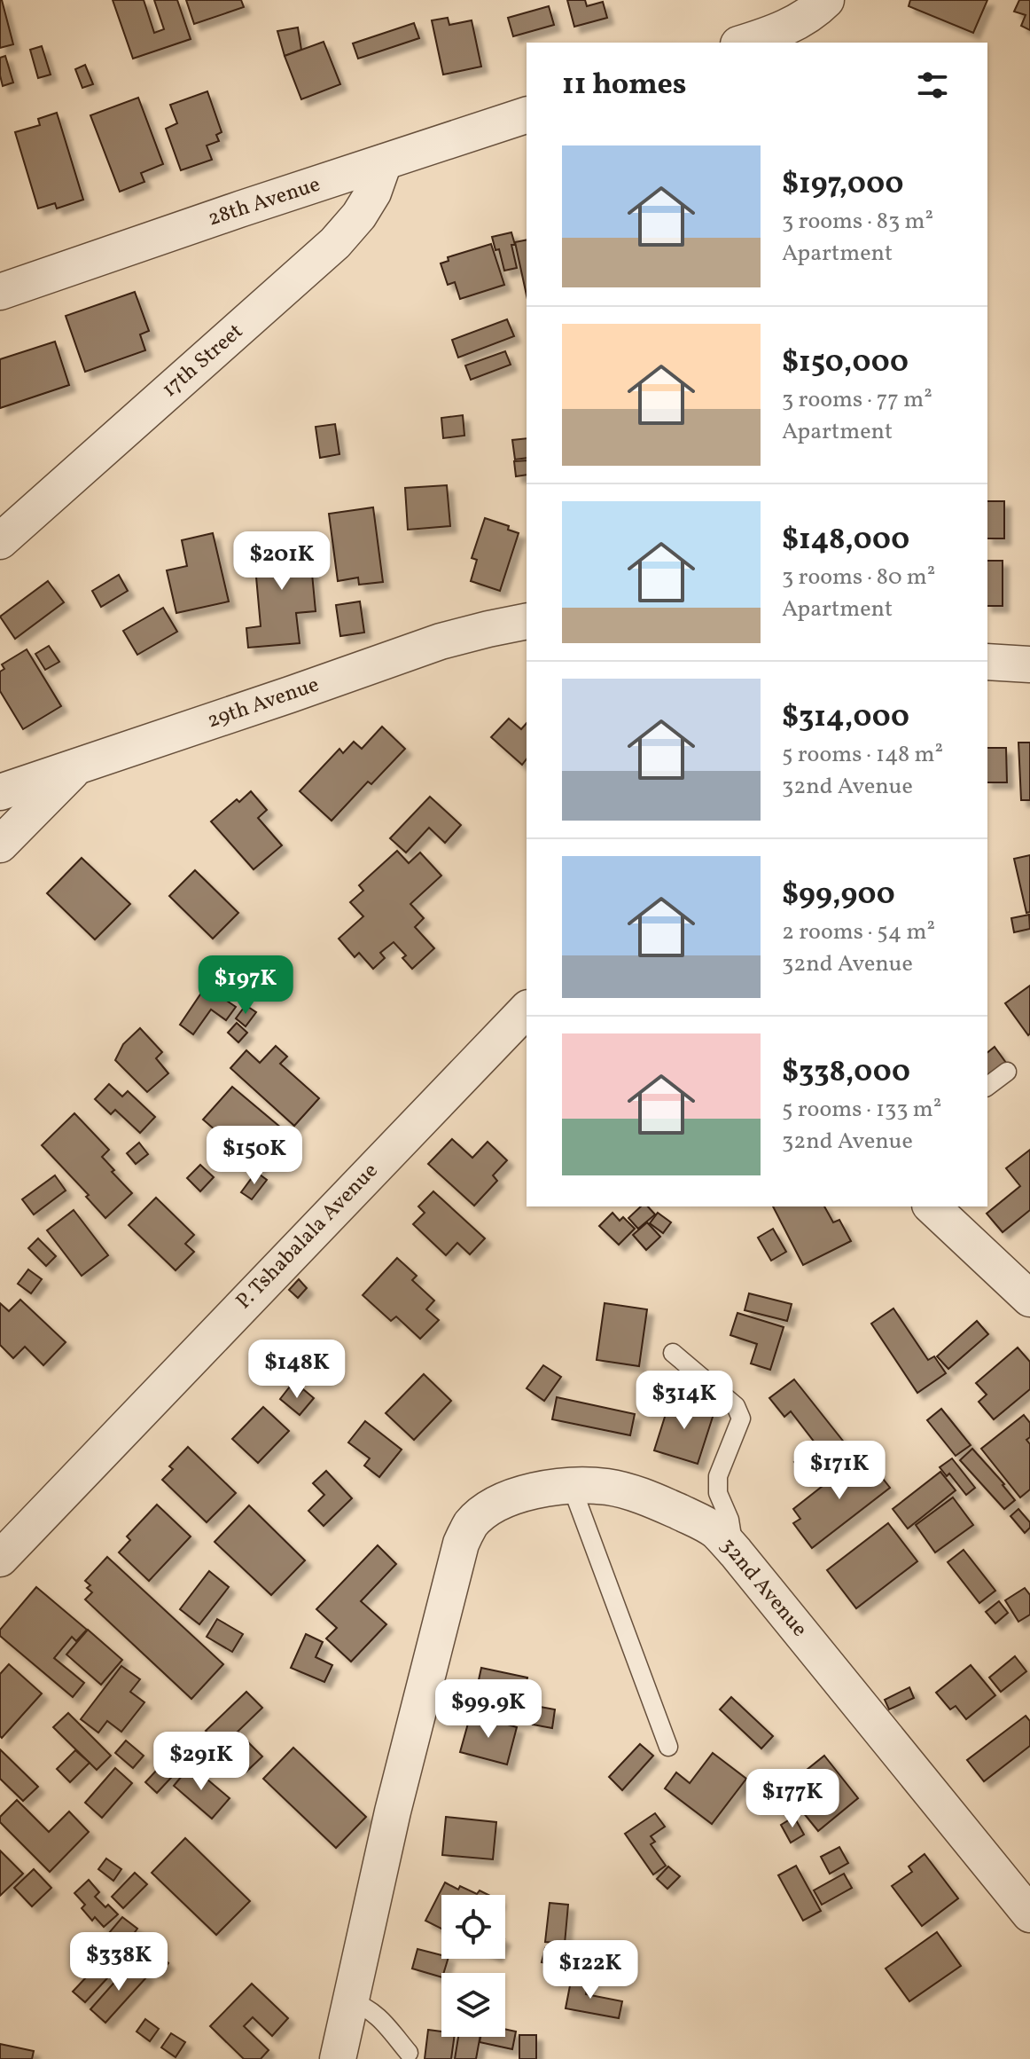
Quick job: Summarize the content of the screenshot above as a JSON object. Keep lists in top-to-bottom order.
{
  "streets": {
    "street": [
      "28th Avenue",
      "17th Street",
      "29th Avenue",
      "P. Tshabalala Avenue",
      "32nd Avenue"
    ]
  },
  "crossings": [
    ["28th Avenue", "17th Street"]
  ],
  "page": {
    "heading": "11 homes",
    "list": [
      {
        "name": "$197,000",
        "note": "3 rooms · 83 m² · Apartment"
      },
      {
        "name": "$150,000",
        "note": "3 rooms · 77 m² · Apartment"
      },
      {
        "name": "$148,000",
        "note": "3 rooms · 80 m² · Apartment"
      },
      {
        "name": "$314,000",
        "note": "5 rooms · 148 m² · 32nd Avenue"
      },
      {
        "name": "$99,900",
        "note": "2 rooms · 54 m² · 32nd Avenue"
      },
      {
        "name": "$338,000",
        "note": "5 rooms · 133 m² · 32nd Avenue"
      }
    ],
    "price": [
      "$201K",
      "$197K",
      "$150K",
      "$148K",
      "$314K",
      "$171K",
      "$99.9K",
      "$291K",
      "$177K",
      "$338K",
      "$122K"
    ]
  }
}
